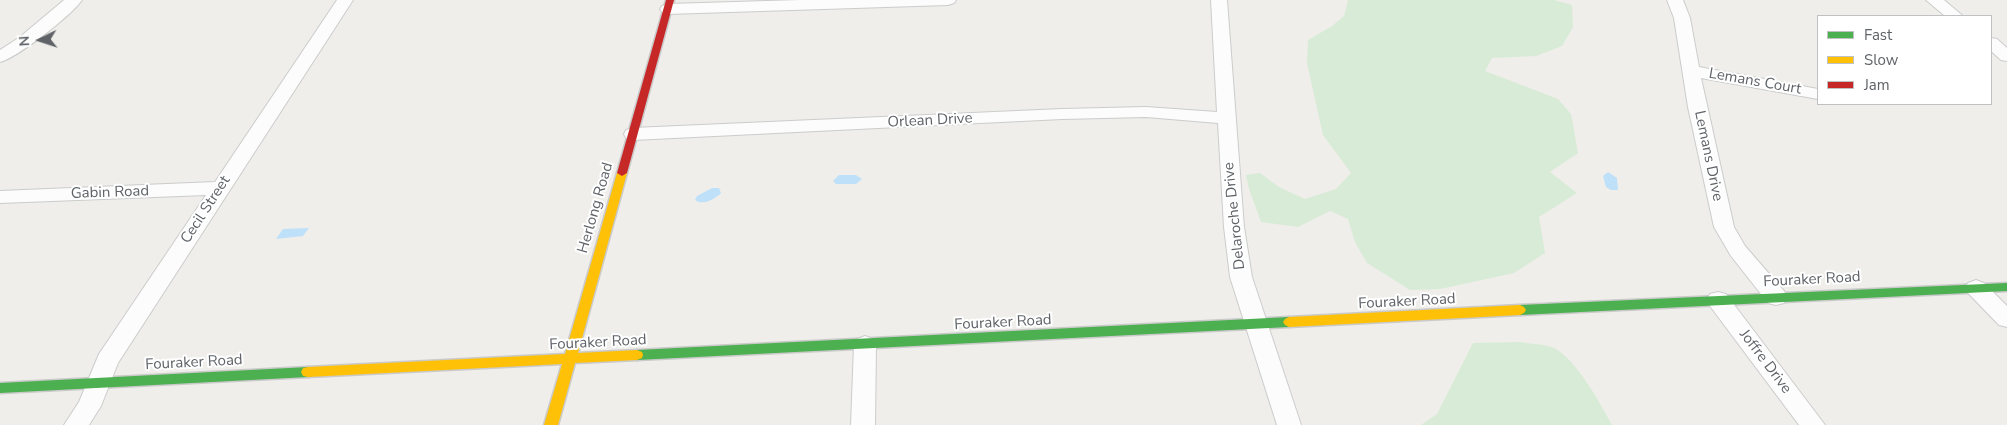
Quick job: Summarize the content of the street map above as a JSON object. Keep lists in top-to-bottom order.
{
  "streets": {
    "main road": ["Herlong Road", "Fouraker Road"],
    "street": [
      "Lemans Court",
      "Orlean Drive",
      "Lemans Drive",
      "Gabin Road",
      "Cecil Street",
      "Delaroche Drive",
      "Joffre Drive"
    ]
  },
  "crossings": [
    ["Lemans Court", "Lemans Drive"],
    ["Orlean Drive", "Herlong Road"],
    ["Orlean Drive", "Delaroche Drive"],
    ["Lemans Drive", "Fouraker Road"],
    ["Gabin Road", "Cecil Street"],
    ["Herlong Road", "Fouraker Road"],
    ["Cecil Street", "Fouraker Road"],
    ["Delaroche Drive", "Fouraker Road"],
    ["Fouraker Road", "Joffre Drive"]
  ],
  "legend": ["Fast", "Slow", "Jam"],
  "north": "left"
}
